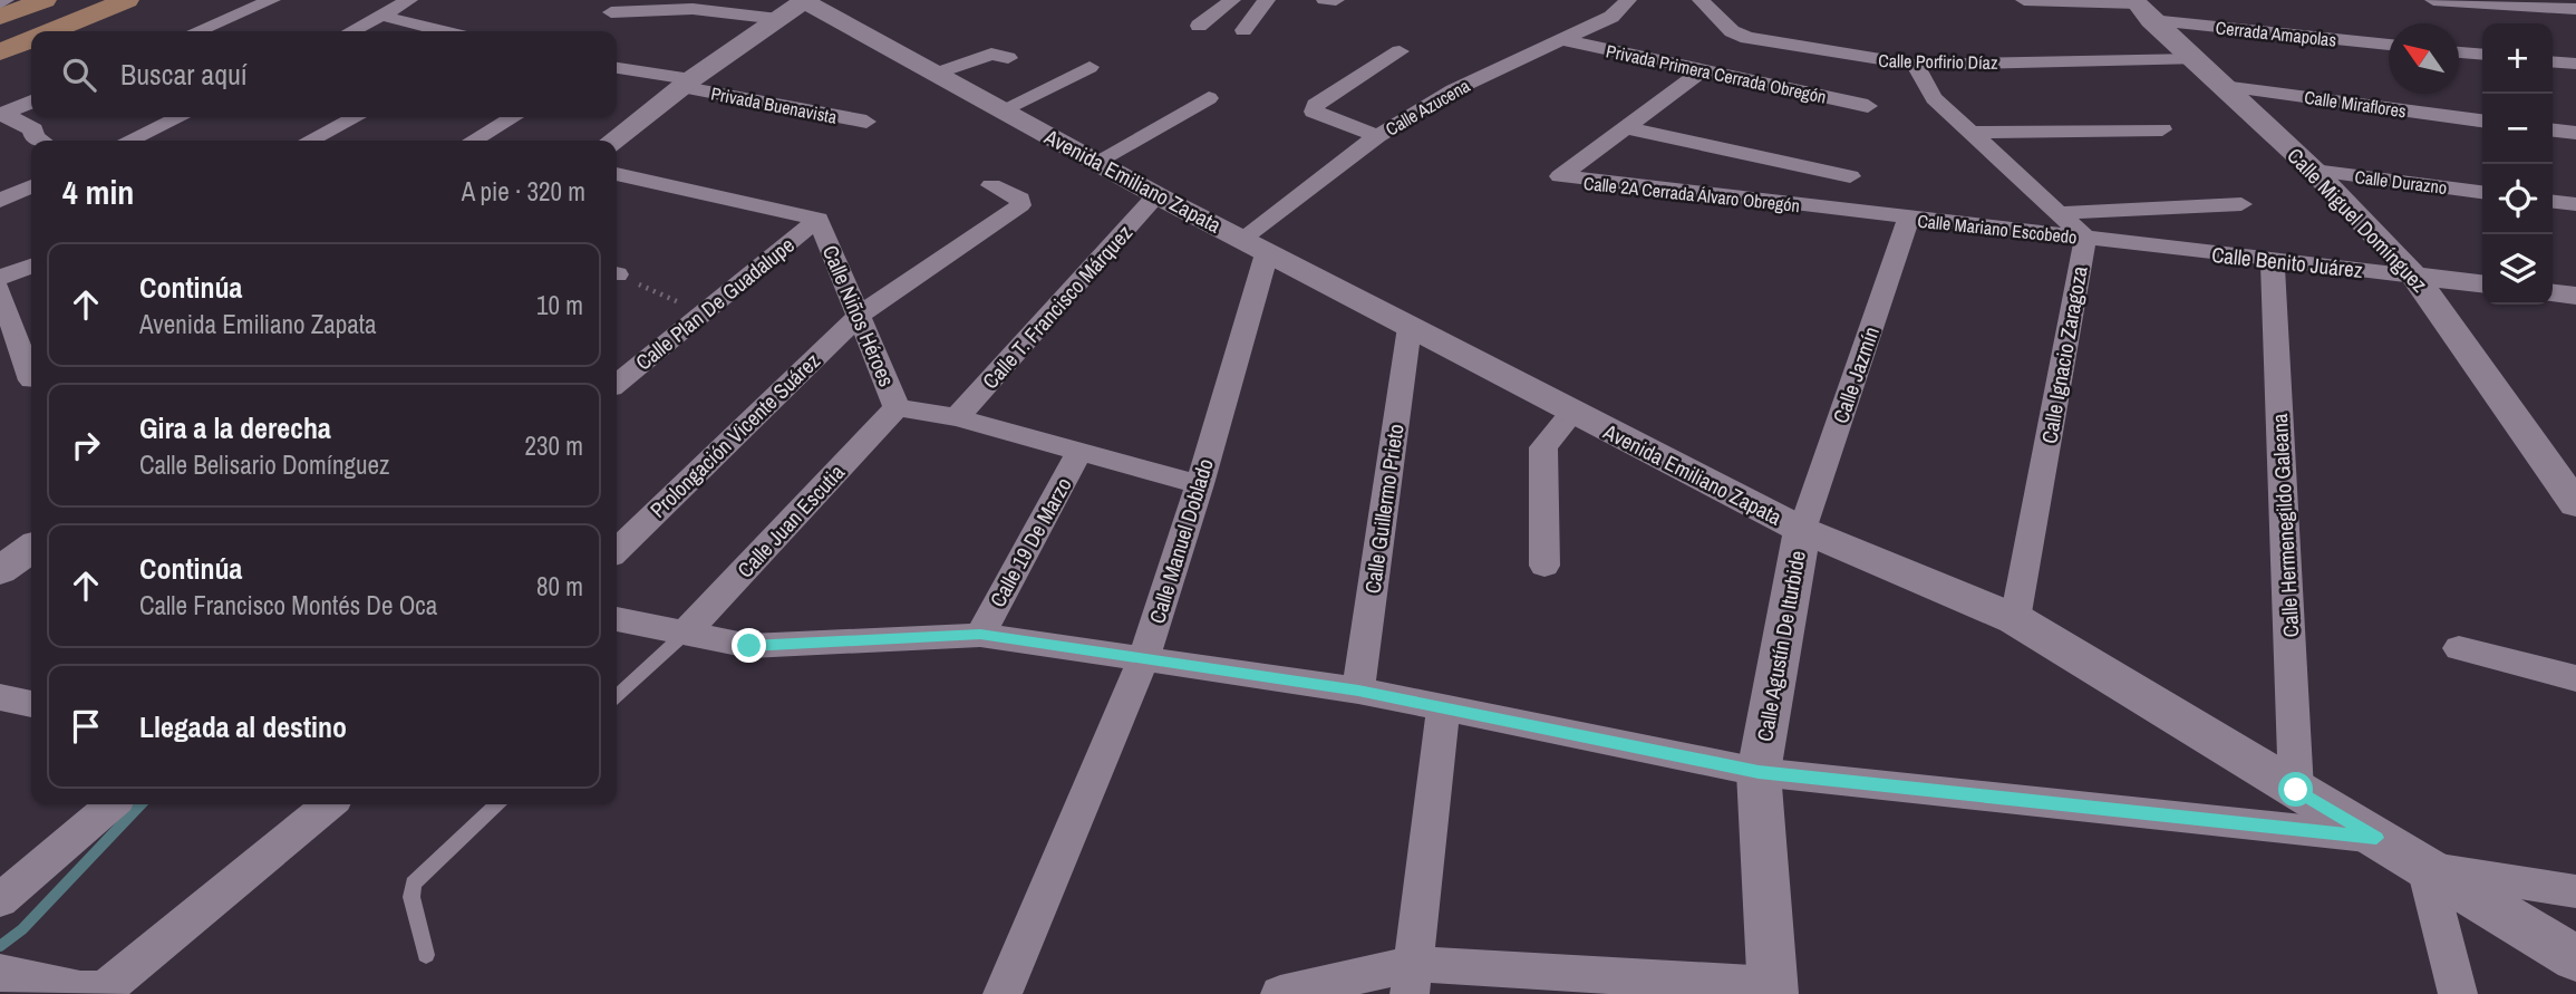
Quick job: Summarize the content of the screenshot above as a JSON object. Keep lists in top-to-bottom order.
{
  "streets": {
    "street": [
      "Cerrada Amapolas",
      "Calle Porfirio Díaz",
      "Privada Primera Cerrada Obregón",
      "Calle Miraflores",
      "Privada Buenavista",
      "Calle Azucena",
      "Avenida Emiliano Zapata",
      "Calle Durazno",
      "Calle 2A Cerrada Álvaro Obregón",
      "Calle Miguel Domínguez",
      "Calle Mariano Escobedo",
      "Calle Benito Juárez",
      "Calle Plan De Guadalupe",
      "Calle T. Francisco Márquez",
      "Calle Niños Héroes",
      "Calle Ignacio Zaragoza",
      "Calle Jazmín",
      "Prolongación Vicente Suárez",
      "Calle Guillermo Prieto",
      "Calle Juan Escutia",
      "Calle Hermenegildo Galeana",
      "Calle Manuel Doblado",
      "Calle 19 De Marzo",
      "Calle Agustín De Iturbide"
    ]
  },
  "crossings": [
    ["Cerrada Amapolas", "Calle Miguel Domínguez"],
    ["Calle Porfirio Díaz", "Calle Miguel Domínguez"],
    ["Calle Porfirio Díaz", "Calle Ignacio Zaragoza"],
    ["Privada Primera Cerrada Obregón", "Calle Azucena"],
    ["Privada Primera Cerrada Obregón", "Calle 2A Cerrada Álvaro Obregón"],
    ["Calle Miraflores", "Calle Miguel Domínguez"],
    ["Calle Azucena", "Avenida Emiliano Zapata"],
    ["Calle Azucena", "Calle Manuel Doblado"],
    ["Avenida Emiliano Zapata", "Calle T. Francisco Márquez"],
    ["Avenida Emiliano Zapata", "Calle Ignacio Zaragoza"],
    ["Avenida Emiliano Zapata", "Calle Jazmín"],
    ["Avenida Emiliano Zapata", "Calle Guillermo Prieto"],
    ["Avenida Emiliano Zapata", "Calle Hermenegildo Galeana"],
    ["Avenida Emiliano Zapata", "Calle Manuel Doblado"],
    ["Avenida Emiliano Zapata", "Calle Agustín De Iturbide"],
    ["Calle Durazno", "Calle Miguel Domínguez"],
    ["Calle 2A Cerrada Álvaro Obregón", "Calle Mariano Escobedo"],
    ["Calle 2A Cerrada Álvaro Obregón", "Calle Jazmín"],
    ["Calle Miguel Domínguez", "Calle Benito Juárez"],
    ["Calle Mariano Escobedo", "Calle Benito Juárez"],
    ["Calle Mariano Escobedo", "Calle Ignacio Zaragoza"],
    ["Calle Mariano Escobedo", "Calle Jazmín"],
    ["Calle Benito Juárez", "Calle Ignacio Zaragoza"],
    ["Calle Benito Juárez", "Calle Hermenegildo Galeana"],
    ["Calle Plan De Guadalupe", "Calle Niños Héroes"],
    ["Calle T. Francisco Márquez", "Calle Niños Héroes"],
    ["Calle Niños Héroes", "Prolongación Vicente Suárez"],
    ["Calle Niños Héroes", "Calle Juan Escutia"],
    ["Calle Niños Héroes", "Calle Manuel Doblado"],
    ["Calle Niños Héroes", "Calle 19 De Marzo"],
    ["Calle Jazmín", "Calle Agustín De Iturbide"]
  ],
  "north": "top left",
  "page": {
    "map_buttons": ["+", "−"],
    "search": "Buscar aquí",
    "heading": ["4 min", "A pie · 320 m"],
    "list": [
      ["Continúa", "Avenida Emiliano Zapata", "10 m"],
      ["Gira a la derecha", "Calle Belisario Domínguez", "230 m"],
      ["Continúa", "Calle Francisco Montés De Oca", "80 m"],
      "Llegada al destino"
    ]
  }
}
